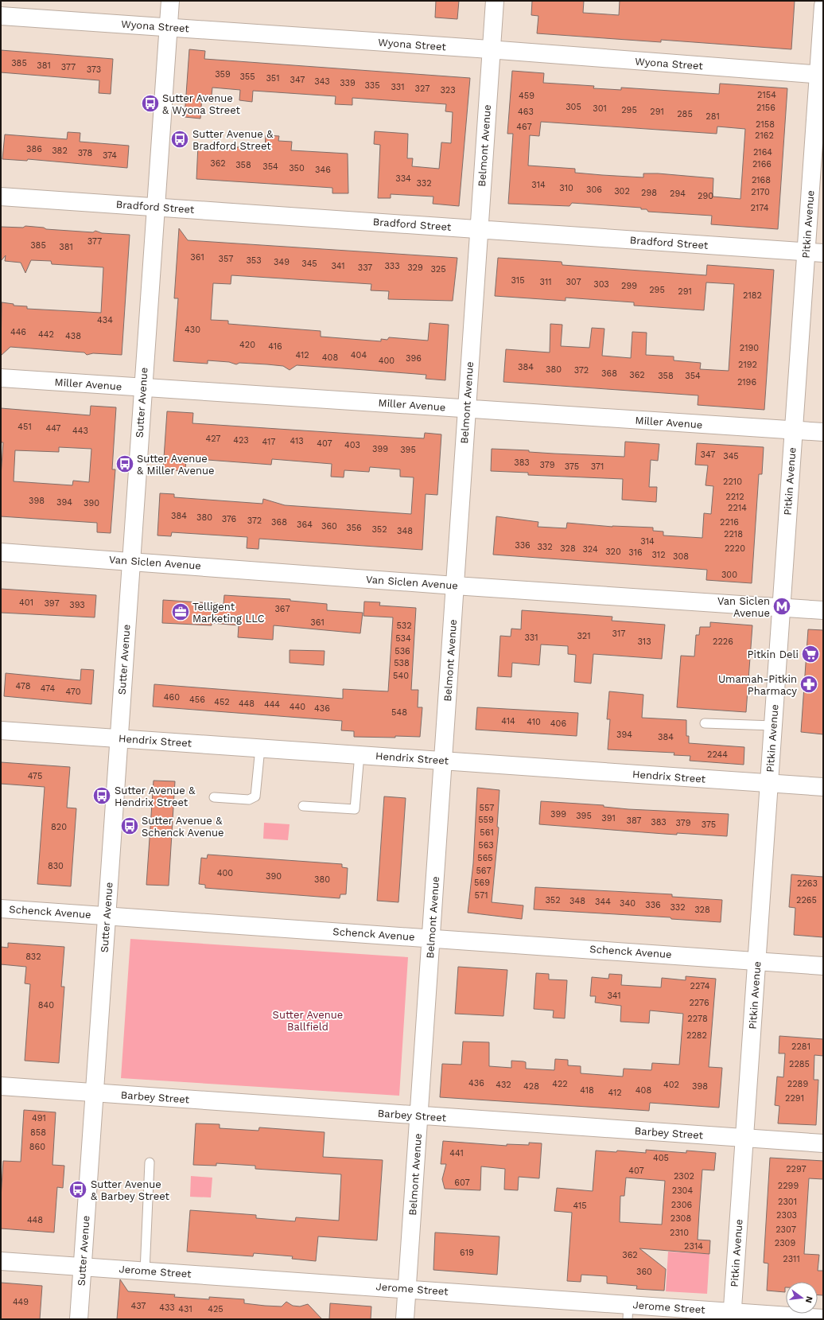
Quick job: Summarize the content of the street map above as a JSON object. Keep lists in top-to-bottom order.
{
  "streets": {
    "street": [
      "Wyona Street",
      "Belmont Avenue",
      "Bradford Street",
      "Pitkin Avenue",
      "Miller Avenue",
      "Sutter Avenue",
      "Van Siclen Avenue",
      "Hendrix Street",
      "Schenck Avenue",
      "Barbey Street",
      "Jerome Street"
    ]
  },
  "crossings": [
    ["Wyona Street", "Belmont Avenue"],
    ["Wyona Street", "Pitkin Avenue"],
    ["Wyona Street", "Sutter Avenue"],
    ["Belmont Avenue", "Bradford Street"],
    ["Belmont Avenue", "Miller Avenue"],
    ["Belmont Avenue", "Van Siclen Avenue"],
    ["Belmont Avenue", "Hendrix Street"],
    ["Belmont Avenue", "Schenck Avenue"],
    ["Belmont Avenue", "Barbey Street"],
    ["Belmont Avenue", "Jerome Street"],
    ["Bradford Street", "Pitkin Avenue"],
    ["Bradford Street", "Sutter Avenue"],
    ["Pitkin Avenue", "Miller Avenue"],
    ["Pitkin Avenue", "Van Siclen Avenue"],
    ["Pitkin Avenue", "Hendrix Street"],
    ["Pitkin Avenue", "Schenck Avenue"],
    ["Pitkin Avenue", "Barbey Street"],
    ["Pitkin Avenue", "Jerome Street"],
    ["Miller Avenue", "Sutter Avenue"],
    ["Sutter Avenue", "Van Siclen Avenue"],
    ["Sutter Avenue", "Hendrix Street"],
    ["Sutter Avenue", "Schenck Avenue"],
    ["Sutter Avenue", "Barbey Street"],
    ["Sutter Avenue", "Jerome Street"]
  ],
  "parks": ["Sutter Avenue Ballfield"],
  "places": {
    "bus stop": [
      "Sutter Avenue & Wyona Street",
      "Sutter Avenue & Bradford Street",
      "Sutter Avenue & Miller Avenue",
      "Sutter Avenue & Hendrix Street",
      "Sutter Avenue & Schenck Avenue",
      "Sutter Avenue & Barbey Street"
    ],
    "metro station": ["Van Siclen Avenue"],
    "office": ["Telligent Marketing LLC"],
    "supermarket": ["Pitkin Deli"],
    "pharmacy": ["Umamah-Pitkin Pharmacy"]
  },
  "house_numbers": [
    "385",
    "381",
    "377",
    "373",
    "359",
    "355",
    "351",
    "347",
    "343",
    "339",
    "335",
    "331",
    "327",
    "323",
    "2154",
    "459",
    "305",
    "2156",
    "301",
    "295",
    "463",
    "291",
    "285",
    "281",
    "2158",
    "467",
    "2162",
    "386",
    "382",
    "2164",
    "378",
    "374",
    "362",
    "2166",
    "358",
    "354",
    "350",
    "346",
    "334",
    "2168",
    "332",
    "314",
    "310",
    "306",
    "302",
    "2170",
    "298",
    "294",
    "290",
    "2174",
    "377",
    "385",
    "381",
    "361",
    "357",
    "353",
    "349",
    "345",
    "341",
    "333",
    "337",
    "329",
    "325",
    "315",
    "311",
    "307",
    "303",
    "299",
    "295",
    "291",
    "2182",
    "434",
    "430",
    "446",
    "442",
    "438",
    "420",
    "416",
    "2190",
    "412",
    "404",
    "408",
    "396",
    "400",
    "2192",
    "384",
    "380",
    "372",
    "368",
    "362",
    "358",
    "354",
    "2196",
    "451",
    "447",
    "443",
    "427",
    "423",
    "413",
    "417",
    "407",
    "403",
    "399",
    "395",
    "347",
    "345",
    "383",
    "379",
    "375",
    "371",
    "2210",
    "2212",
    "398",
    "394",
    "390",
    "2214",
    "384",
    "380",
    "376",
    "372",
    "368",
    "2216",
    "364",
    "360",
    "356",
    "352",
    "348",
    "2218",
    "314",
    "336",
    "332",
    "328",
    "2220",
    "324",
    "320",
    "316",
    "312",
    "308",
    "300",
    "401",
    "397",
    "393",
    "367",
    "361",
    "532",
    "317",
    "321",
    "331",
    "534",
    "313",
    "2226",
    "536",
    "538",
    "540",
    "478",
    "474",
    "470",
    "460",
    "456",
    "452",
    "448",
    "444",
    "440",
    "436",
    "548",
    "414",
    "410",
    "406",
    "394",
    "384",
    "2244",
    "475",
    "557",
    "399",
    "395",
    "391",
    "559",
    "387",
    "383",
    "379",
    "375",
    "820",
    "561",
    "563",
    "565",
    "830",
    "567",
    "400",
    "390",
    "380",
    "569",
    "2263",
    "571",
    "352",
    "2265",
    "348",
    "344",
    "340",
    "336",
    "332",
    "328",
    "832",
    "2274",
    "341",
    "2276",
    "840",
    "2278",
    "2282",
    "2281",
    "2285",
    "436",
    "422",
    "2289",
    "432",
    "402",
    "428",
    "398",
    "418",
    "408",
    "412",
    "2291",
    "491",
    "858",
    "860",
    "441",
    "405",
    "2297",
    "407",
    "2302",
    "607",
    "2299",
    "2304",
    "2301",
    "2306",
    "415",
    "2303",
    "2308",
    "448",
    "2307",
    "2310",
    "2309",
    "2314",
    "619",
    "362",
    "2311",
    "360",
    "449",
    "437",
    "433",
    "431",
    "425"
  ],
  "north": "right"
}
